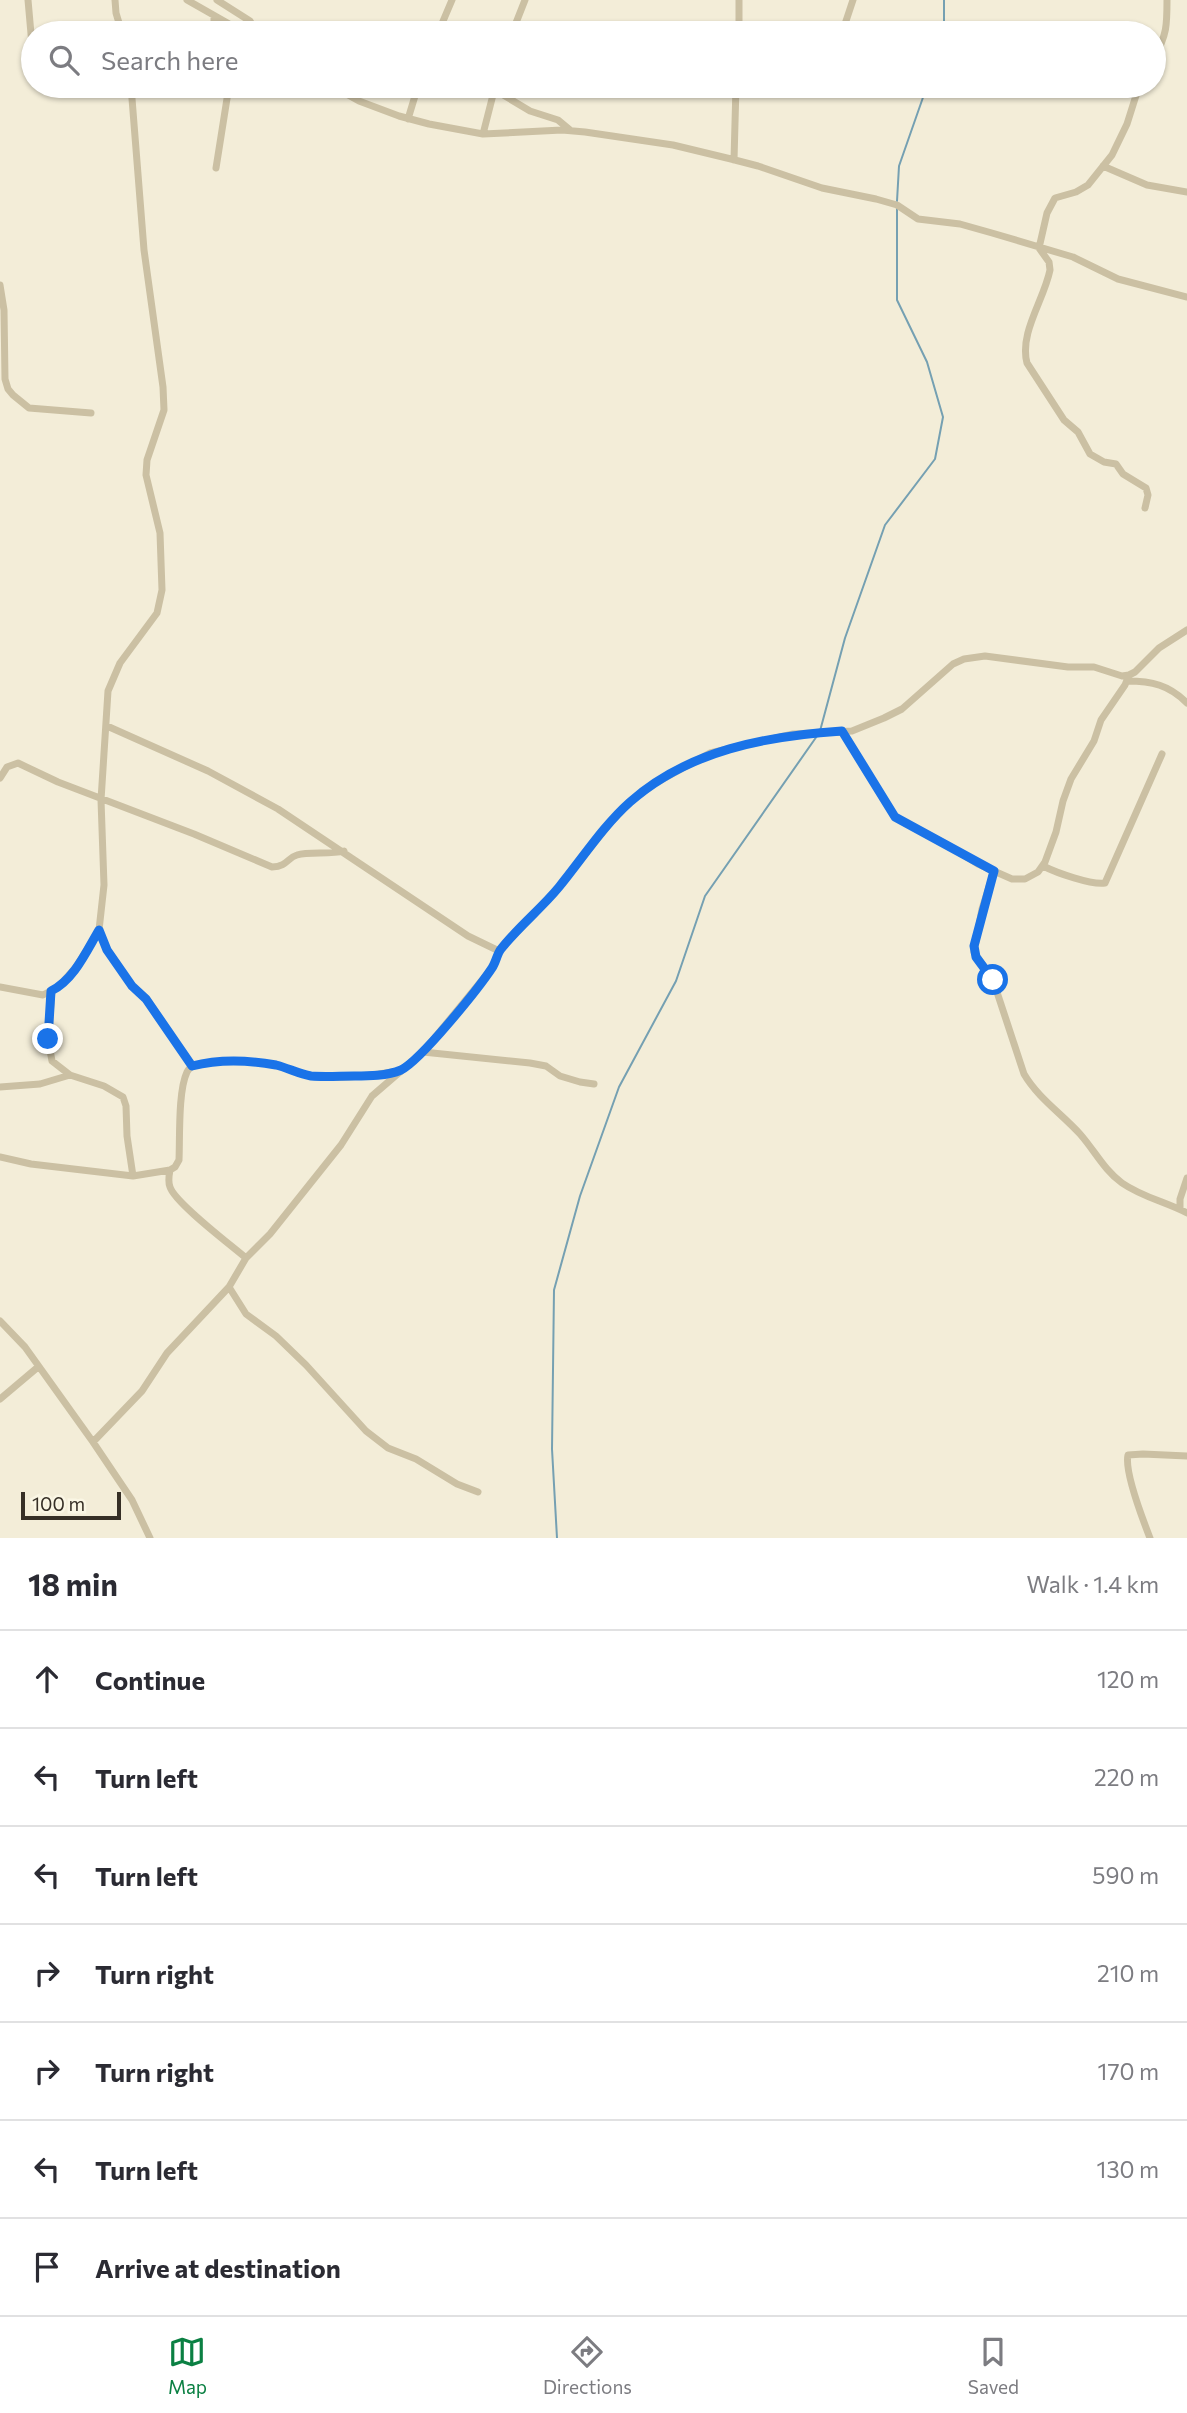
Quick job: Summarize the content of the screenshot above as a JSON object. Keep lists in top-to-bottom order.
{
  "scale_bar": "100 m",
  "page": {
    "search": "Search here",
    "scale": "100 m",
    "heading": ["18 min", "Walk · 1.4 km"],
    "list": [
      ["Continue", "120 m"],
      ["Turn left", "220 m"],
      ["Turn left", "590 m"],
      ["Turn right", "210 m"],
      ["Turn right", "170 m"],
      ["Turn left", "130 m"],
      "Arrive at destination"
    ],
    "nav": ["Map", "Directions", "Saved"]
  }
}
